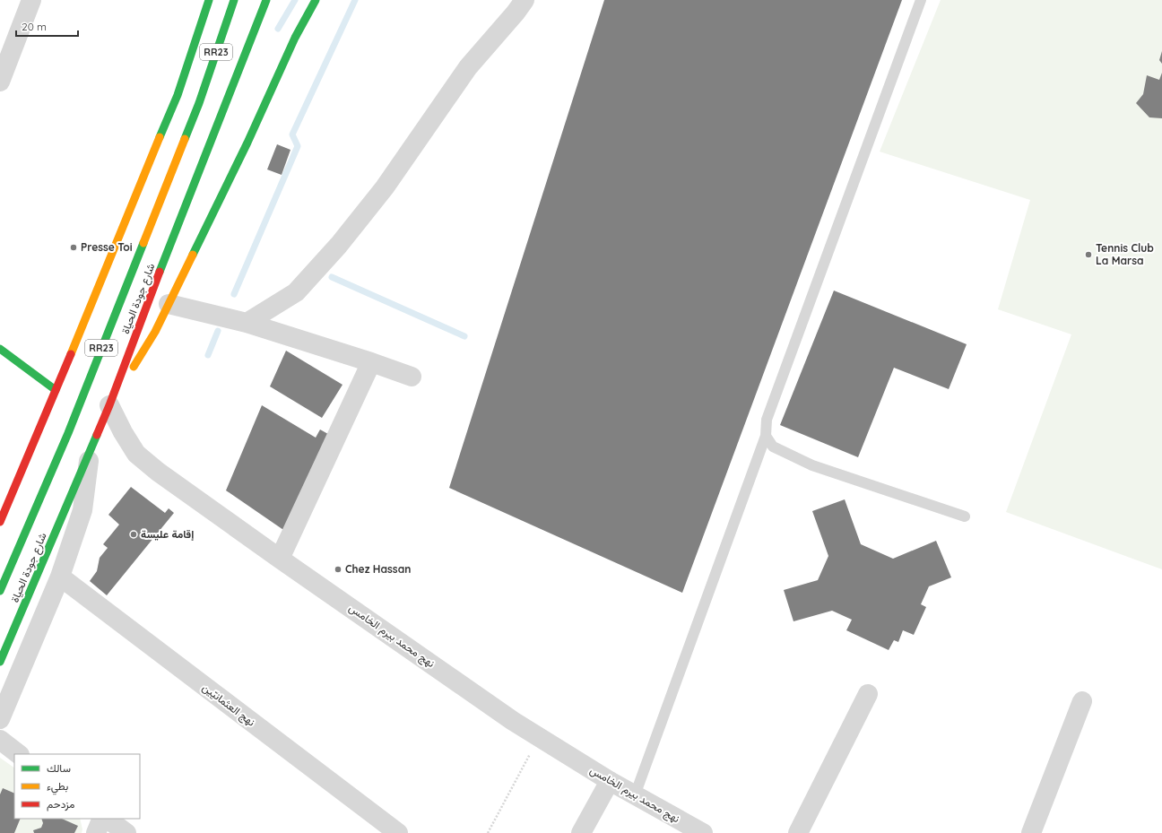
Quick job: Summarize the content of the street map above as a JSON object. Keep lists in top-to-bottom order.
{
  "streets": {
    "main road": ["RR23", "شارع جودة الحياة"],
    "street": ["نهج محمد بيرم الخامس", "نهج العثمانيّين"]
  },
  "crossings": [
    ["شارع جودة الحياة", "نهج محمد بيرم الخامس"]
  ],
  "places": [
    "Presse Toi",
    "Tennis Club La Marsa",
    "إقامة عليسة",
    "Chez Hassan"
  ],
  "legend": ["سالك", "بطيء", "مزدحم"],
  "scale_bar": "20 m"
}
